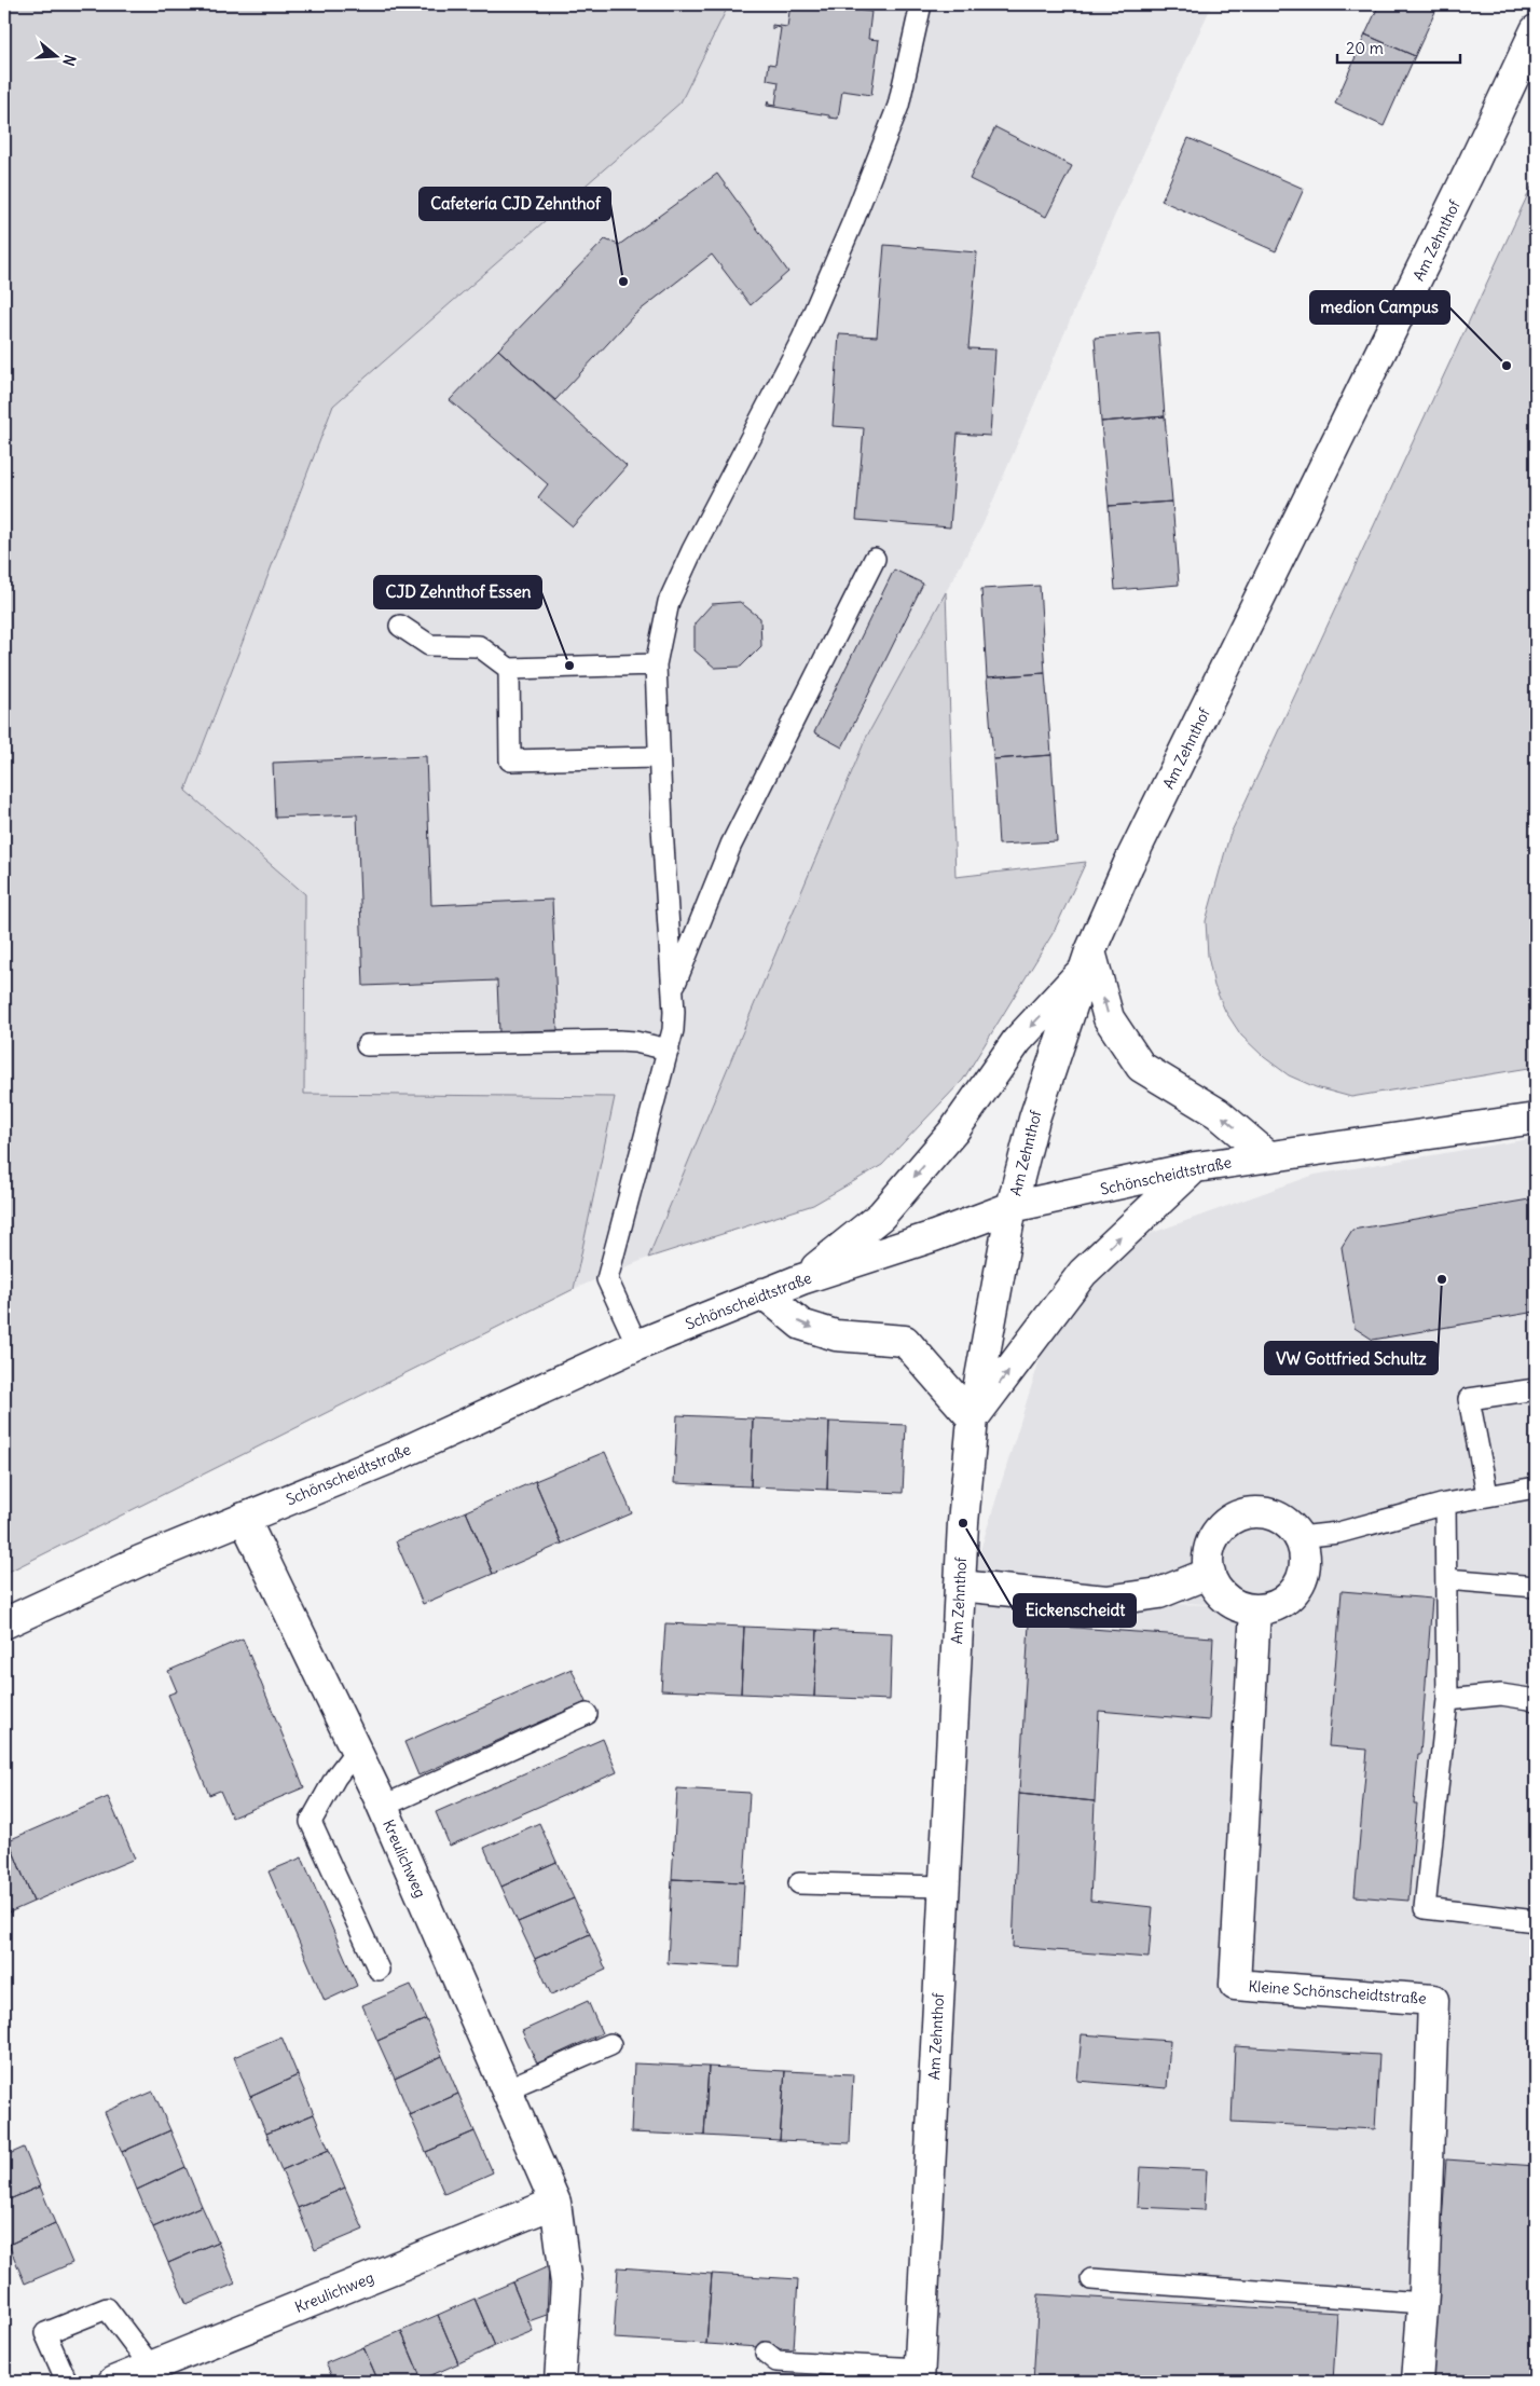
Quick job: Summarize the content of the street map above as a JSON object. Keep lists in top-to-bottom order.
{
  "streets": {
    "main road": [
      "Am Zehnthof",
      "Schönscheidtstraße",
      "Kreulichweg",
      "Kleine Schönscheidtstraße"
    ]
  },
  "crossings": [
    ["Am Zehnthof", "Schönscheidtstraße"],
    ["Schönscheidtstraße", "Kreulichweg"]
  ],
  "places": [
    "Cafetería CJD Zehnthof",
    "medion Campus",
    "CJD Zehnthof Essen",
    "VW Gottfried Schultz",
    "Eickenscheidt"
  ],
  "scale_bar": "20 m",
  "north": "right"
}
